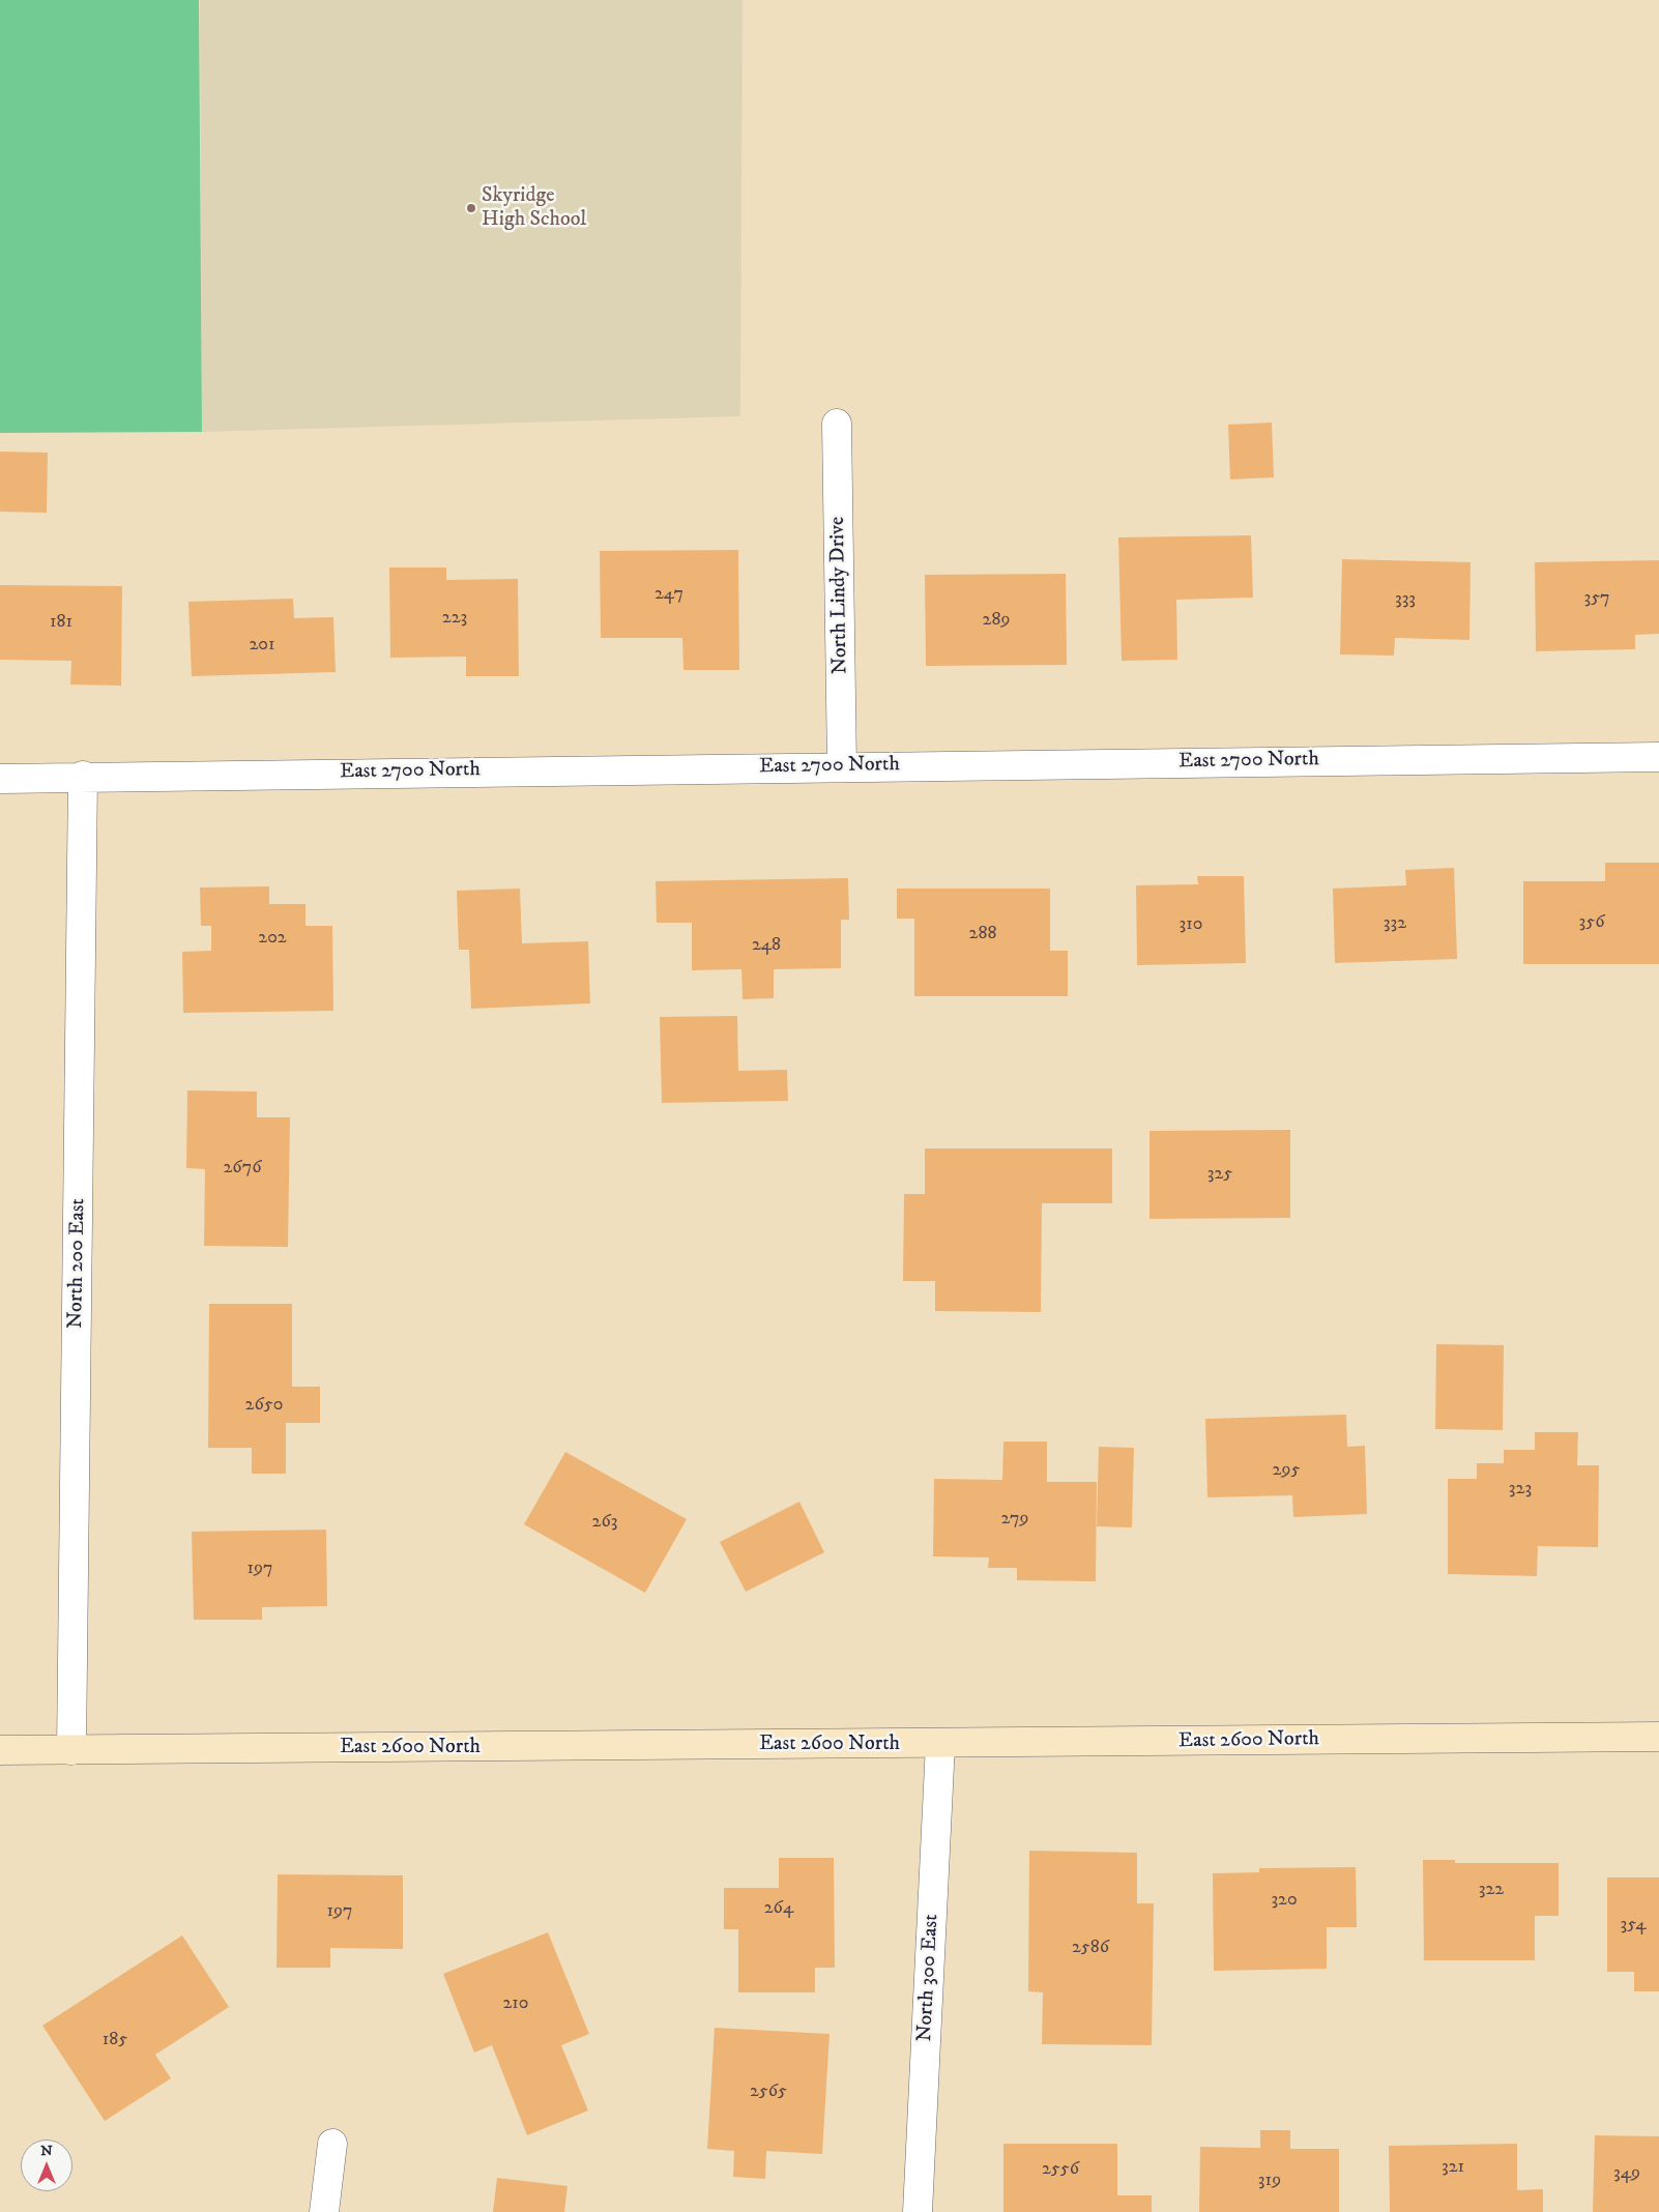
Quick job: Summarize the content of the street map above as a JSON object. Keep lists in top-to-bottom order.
{
  "streets": {
    "street": [
      "North Lindy Drive",
      "East 2700 North",
      "North 200 East",
      "East 2600 North",
      "North 300 East"
    ]
  },
  "crossings": [
    ["North Lindy Drive", "East 2700 North"],
    ["East 2700 North", "North 200 East"],
    ["North 200 East", "East 2600 North"],
    ["East 2600 North", "North 300 East"]
  ],
  "places": ["Skyridge High School"],
  "house_numbers": [
    "247",
    "357",
    "333",
    "223",
    "289",
    "181",
    "201",
    "356",
    "332",
    "310",
    "288",
    "202",
    "248",
    "2676",
    "325",
    "2650",
    "295",
    "323",
    "279",
    "263",
    "197",
    "322",
    "320",
    "264",
    "197",
    "354",
    "2586",
    "210",
    "185",
    "2565",
    "321",
    "2556",
    "349",
    "319"
  ],
  "north": "top"
}
